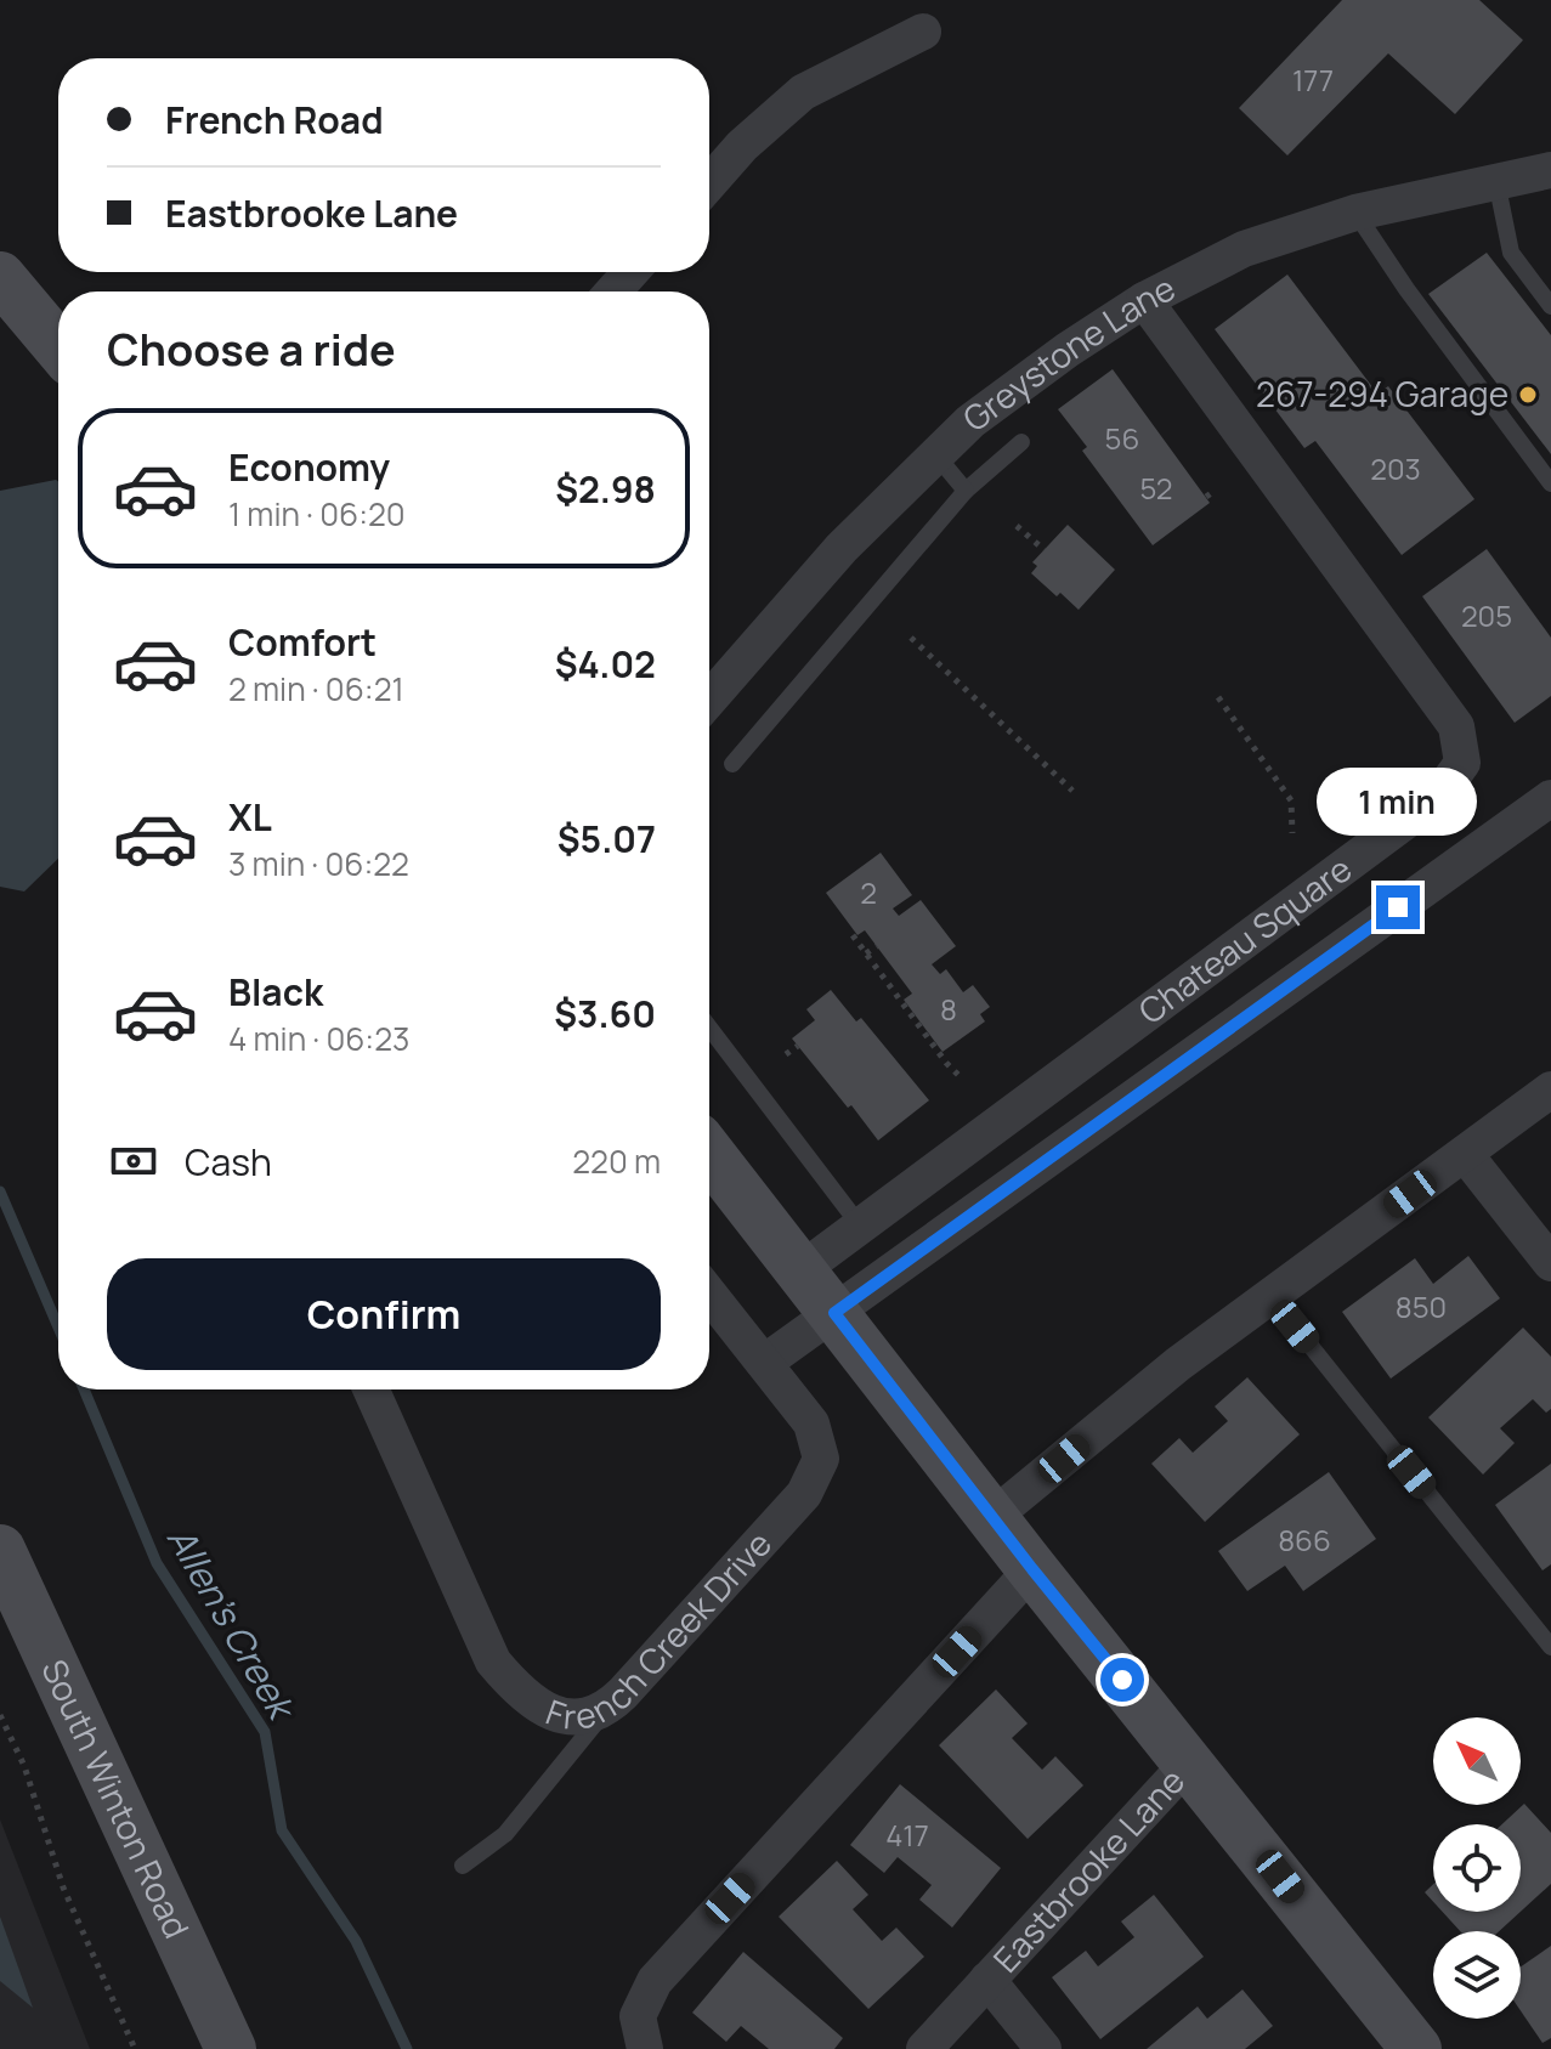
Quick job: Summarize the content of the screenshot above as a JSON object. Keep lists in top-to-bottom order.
{
  "streets": {
    "street": [
      "Greystone Lane",
      "Chateau Square",
      "French Creek Drive",
      "South Winton Road",
      "Eastbrooke Lane"
    ]
  },
  "crossings": [
    ["Greystone Lane", "Chateau Square"]
  ],
  "water": ["Allen's Creek"],
  "places": ["267-294 Garage"],
  "house_numbers": [
    "177",
    "56",
    "203",
    "52",
    "205",
    "2",
    "8",
    "850",
    "866",
    "417"
  ],
  "north": "top left",
  "page": {
    "banner": ["French Road", "Eastbrooke Lane"],
    "heading": "Choose a ride",
    "list": [
      {
        "name": "Economy",
        "note": "1 min · 06:20",
        "value": "$2.98"
      },
      {
        "name": "Comfort",
        "note": "2 min · 06:21",
        "value": "$4.02"
      },
      {
        "name": "XL",
        "note": "3 min · 06:22",
        "value": "$5.07"
      },
      {
        "name": "Black",
        "note": "4 min · 06:23",
        "value": "$3.60"
      }
    ],
    "bubble": "1 min",
    "pay": ["Cash", "220 m"],
    "buttons": "Confirm"
  }
}
